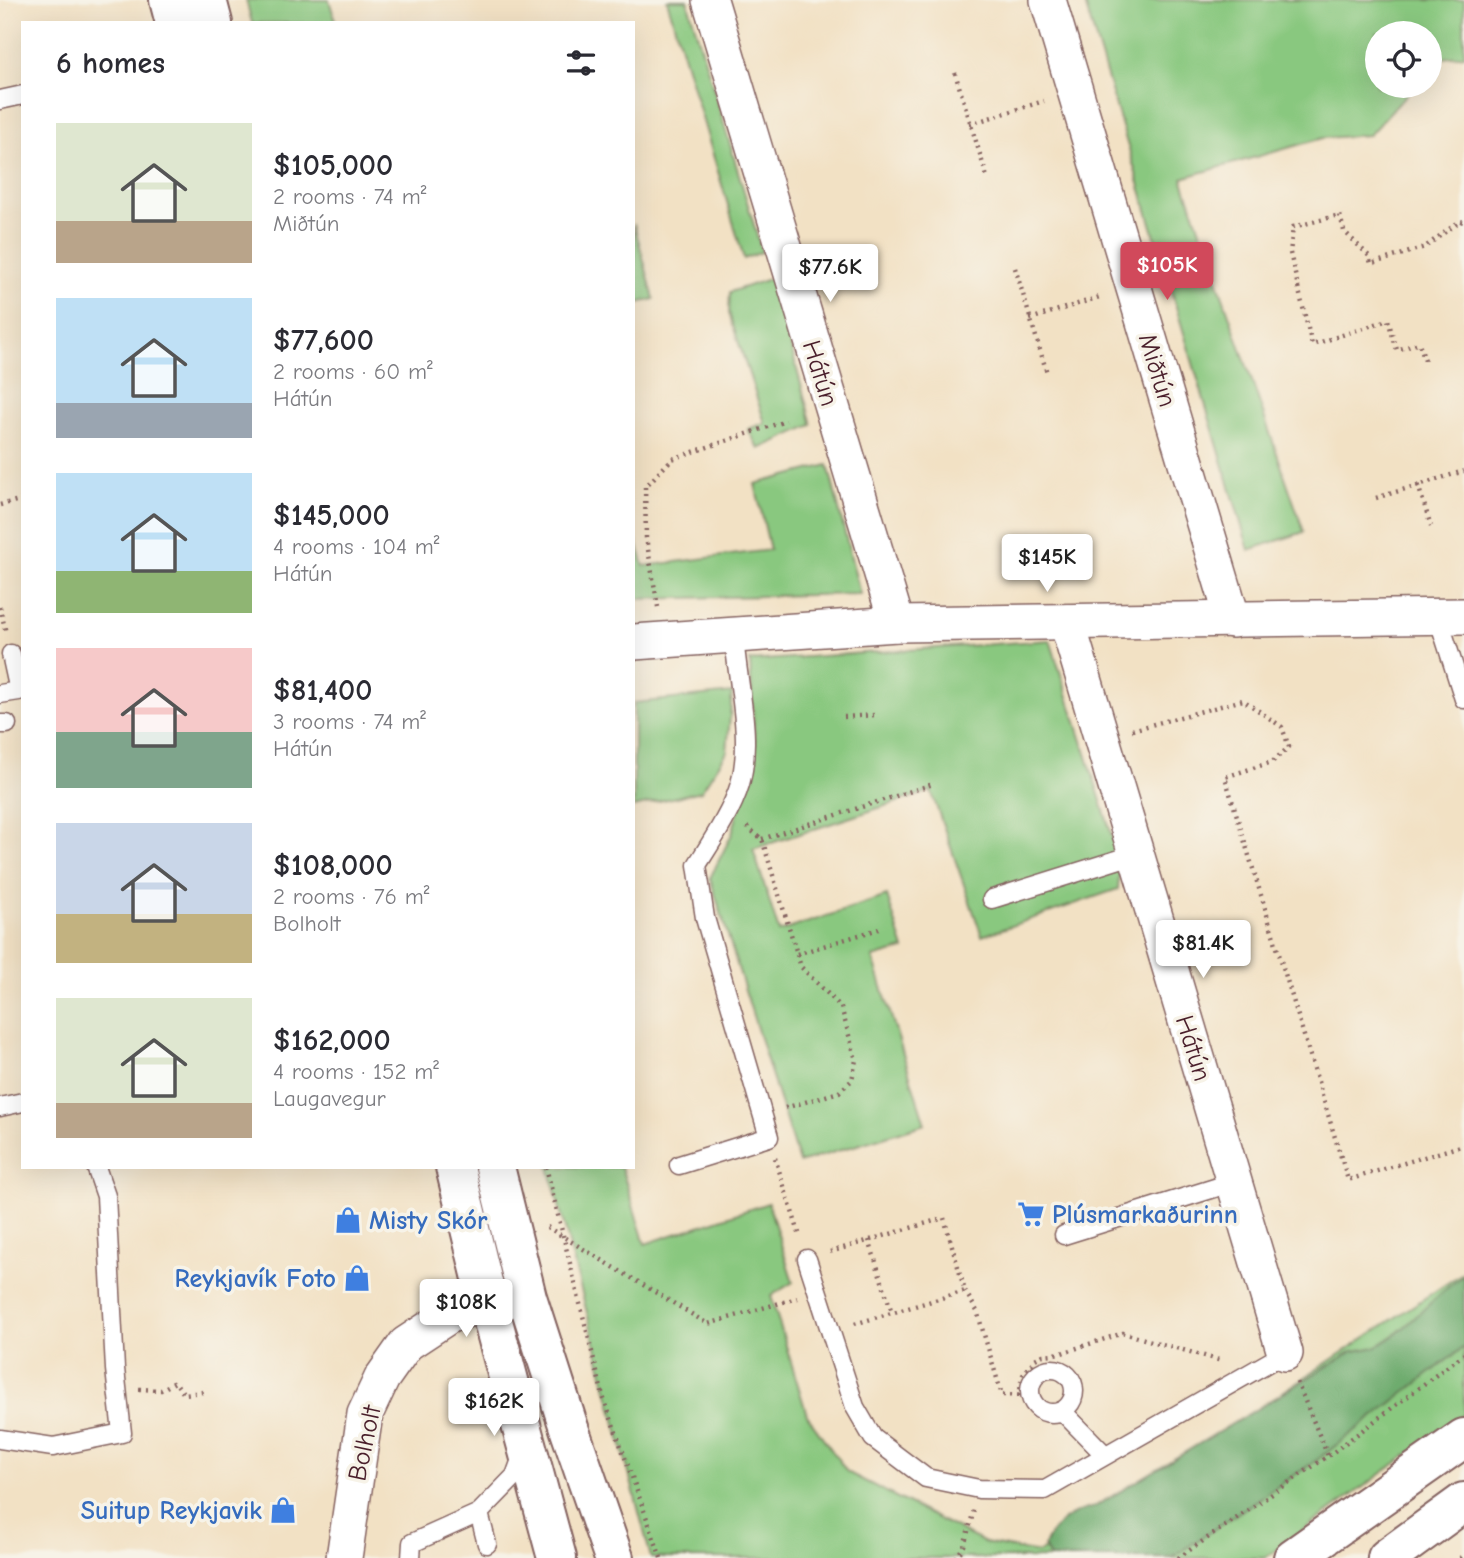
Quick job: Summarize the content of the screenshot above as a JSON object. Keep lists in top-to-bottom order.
{
  "streets": {
    "street": ["Miðtún", "Hátún", "Bolholt"]
  },
  "places": {
    "supermarket": ["Plúsmarkaðurinn"],
    "shop": ["Misty Skór", "Reykjavík Foto", "Suitup Reykjavik"]
  },
  "page": {
    "heading": "6 homes",
    "list": [
      {
        "name": "$105,000",
        "note": "2 rooms · 74 m² · Miðtún"
      },
      {
        "name": "$77,600",
        "note": "2 rooms · 60 m² · Hátún"
      },
      {
        "name": "$145,000",
        "note": "4 rooms · 104 m² · Hátún"
      },
      {
        "name": "$81,400",
        "note": "3 rooms · 74 m² · Hátún"
      },
      {
        "name": "$108,000",
        "note": "2 rooms · 76 m² · Bolholt"
      },
      {
        "name": "$162,000",
        "note": "4 rooms · 152 m² · Laugavegur"
      }
    ],
    "price": [
      "$105K",
      "$77.6K",
      "$145K",
      "$81.4K",
      "$108K",
      "$162K"
    ]
  }
}
